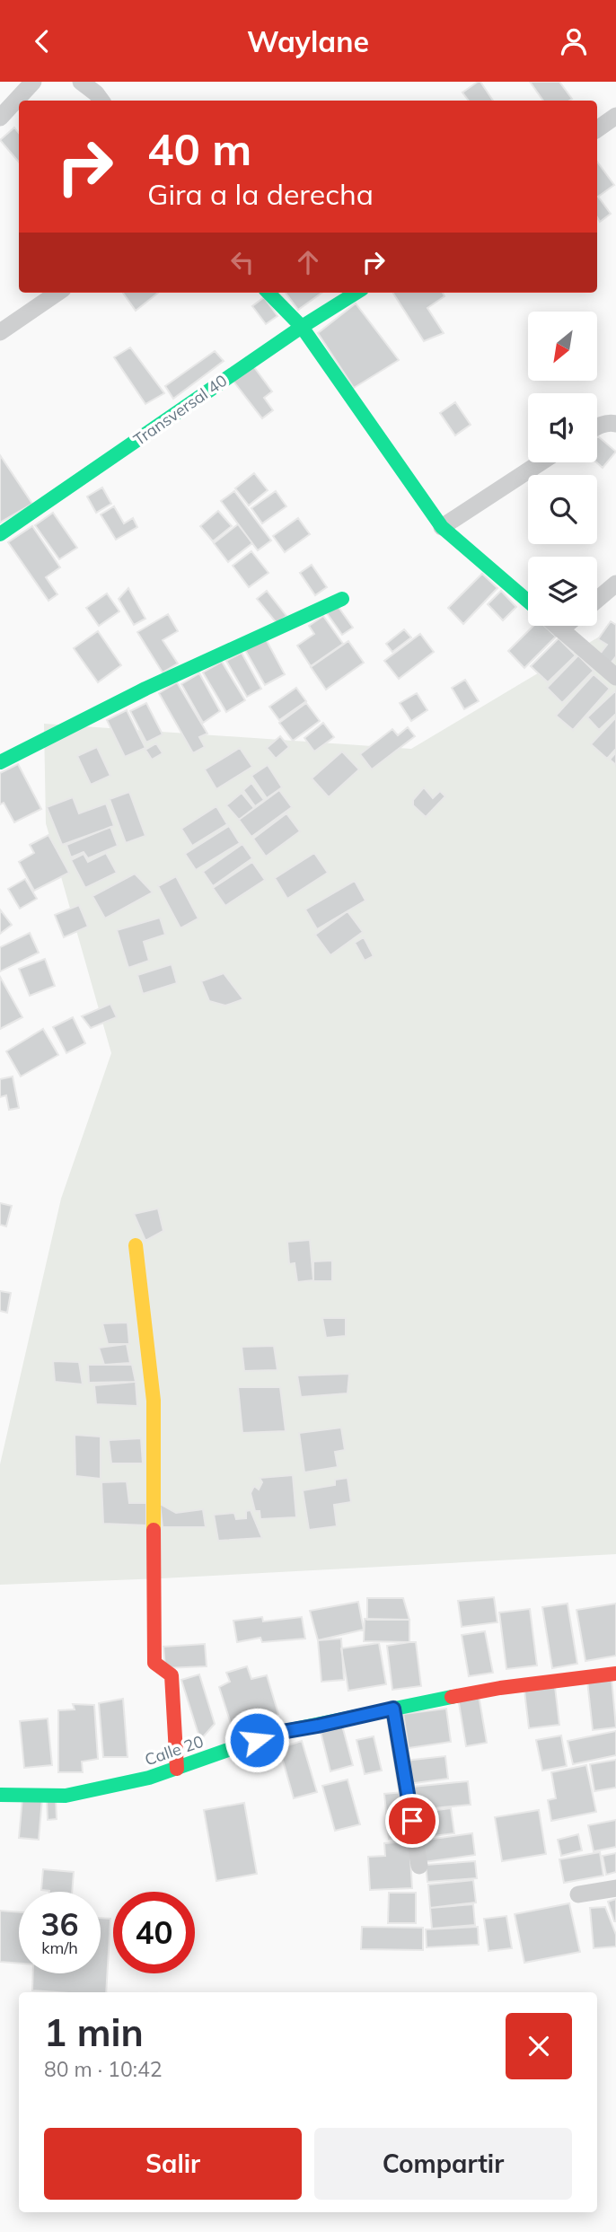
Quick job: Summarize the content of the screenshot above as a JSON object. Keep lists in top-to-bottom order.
{
  "streets": {
    "street": ["Transversal 40", "Calle 20"]
  },
  "north": "bottom left",
  "page": {
    "header": "Waylane",
    "turn": ["40 m", "Gira a la derecha"],
    "speed": "36 km/h",
    "limit": "40",
    "heading": ["1 min", "80 m · 10:42"],
    "buttons": ["Salir", "Compartir"]
  }
}
